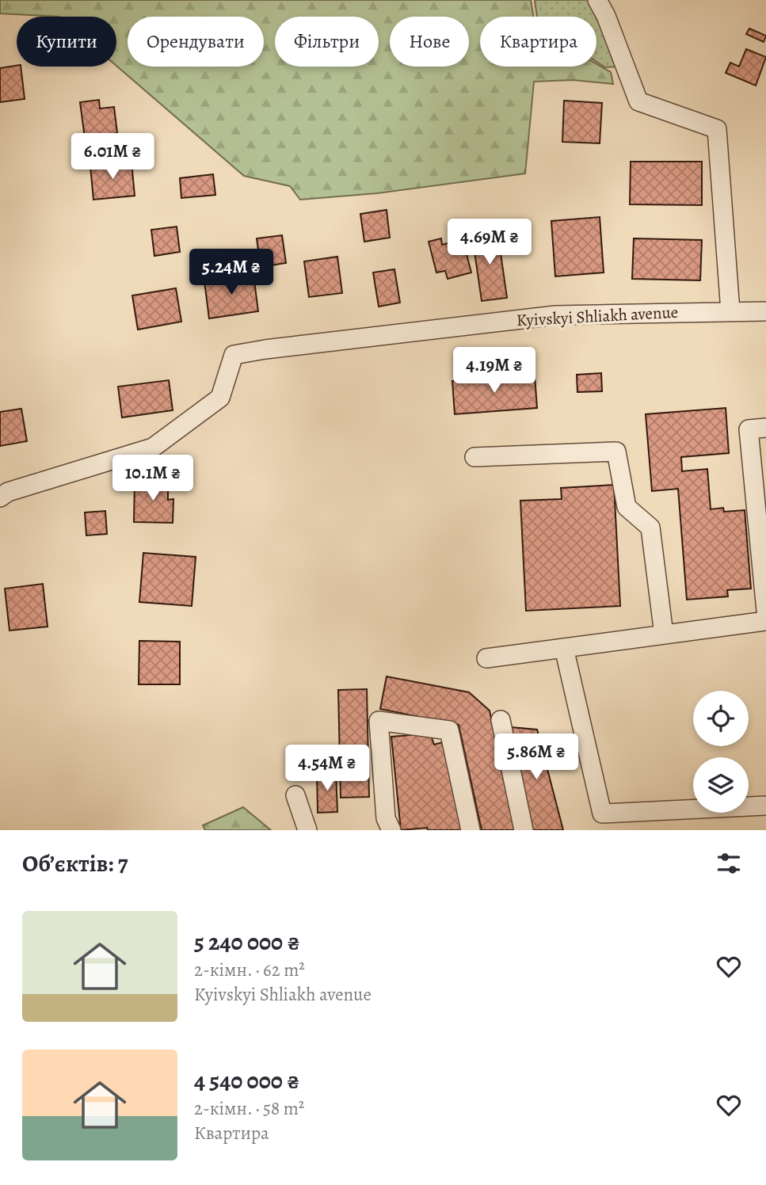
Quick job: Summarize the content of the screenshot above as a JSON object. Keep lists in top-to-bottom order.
{
  "streets": {
    "street": ["Kyivskyi Shliakh avenue"]
  },
  "page": {
    "chip": [
      "Купити",
      "Орендувати",
      "Фільтри",
      "Нове",
      "Квартира"
    ],
    "price": [
      "6.01M ₴",
      "4.69M ₴",
      "5.24M ₴",
      "4.19M ₴",
      "10.1M ₴",
      "5.86M ₴",
      "4.54M ₴"
    ],
    "heading": "Об’єктів: 7",
    "list": [
      {
        "name": "5 240 000 ₴",
        "note": "2-кімн. · 62 m² · Kyivskyi Shliakh avenue"
      },
      {
        "name": "4 540 000 ₴",
        "note": "2-кімн. · 58 m² · Квартира"
      }
    ]
  }
}
